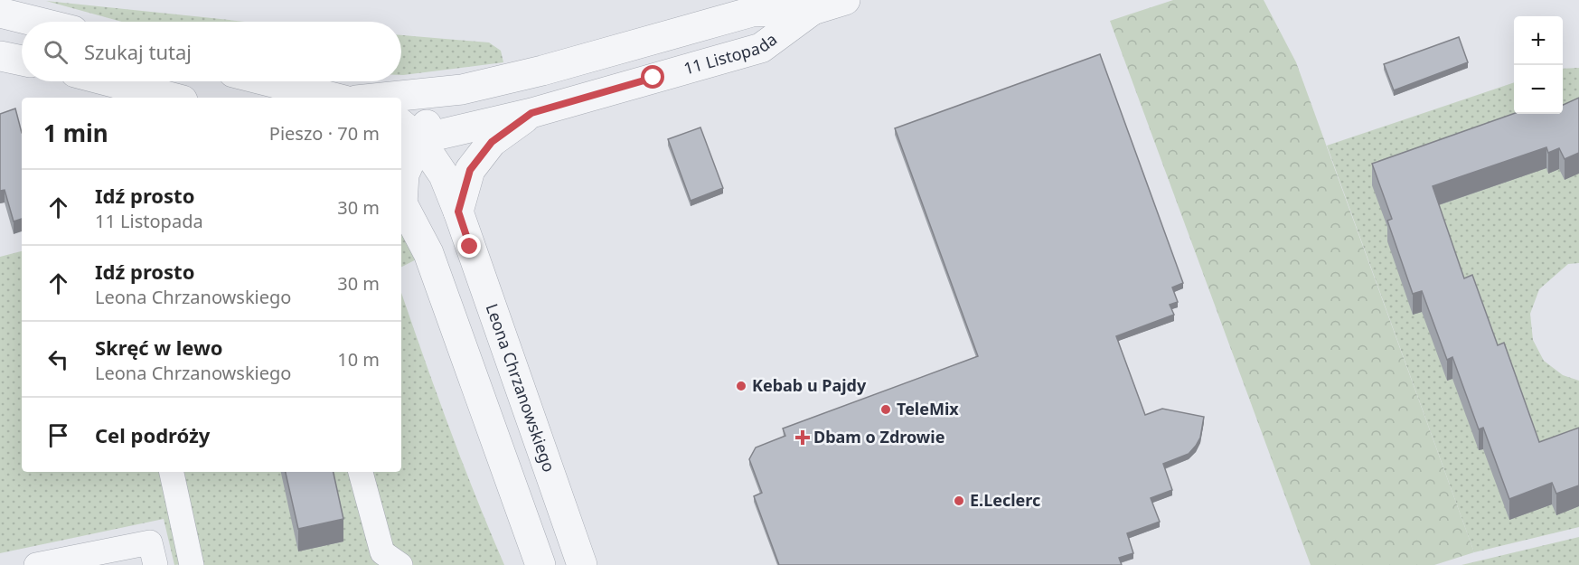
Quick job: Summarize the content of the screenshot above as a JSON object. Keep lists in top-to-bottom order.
{
  "streets": {
    "street": ["11 Listopada", "Leona Chrzanowskiego"]
  },
  "crossings": [
    ["11 Listopada", "Leona Chrzanowskiego"]
  ],
  "places": {
    "other": ["Kebab u Pajdy", "TeleMix", "E.Leclerc"],
    "health": ["Dbam o Zdrowie"]
  },
  "page": {
    "map_buttons": ["+", "−"],
    "search": "Szukaj tutaj",
    "heading": ["1 min", "Pieszo · 70 m"],
    "list": [
      ["Idź prosto", "11 Listopada", "30 m"],
      ["Idź prosto", "Leona Chrzanowskiego", "30 m"],
      ["Skręć w lewo", "Leona Chrzanowskiego", "10 m"],
      "Cel podróży"
    ]
  }
}
